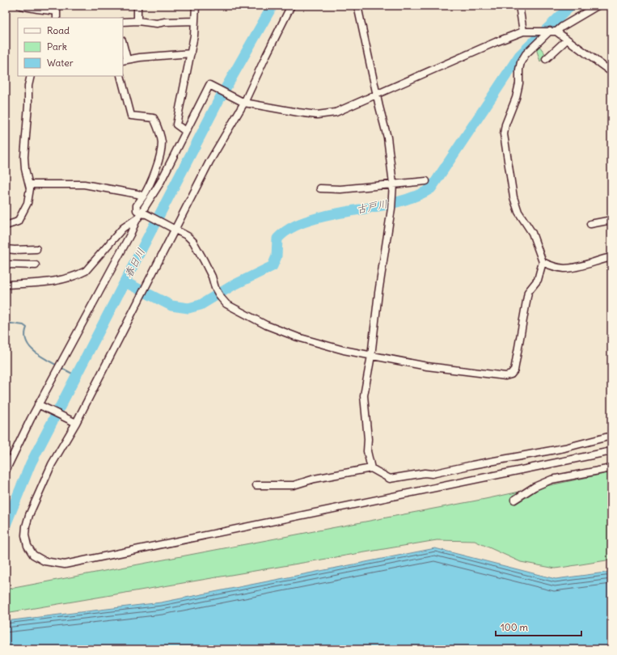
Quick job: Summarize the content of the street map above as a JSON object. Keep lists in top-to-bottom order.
{
  "water": ["古戸川", "春日川"],
  "legend": ["Road", "Park", "Water"],
  "scale_bar": "100 m"
}
